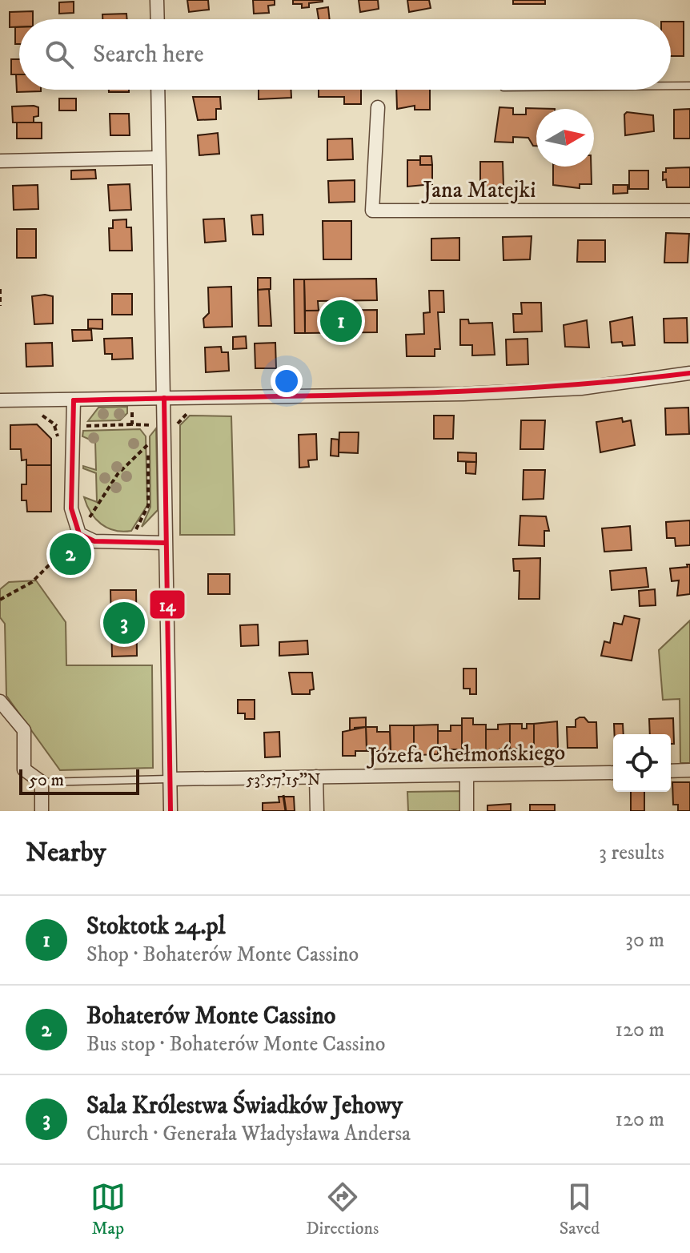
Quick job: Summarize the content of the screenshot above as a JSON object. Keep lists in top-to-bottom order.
{
  "streets": {
    "street": ["Jana Matejki", "Józefa Chełmońskiego"]
  },
  "lines": ["transit line 14"],
  "scale_bar": "50 m",
  "north": "right",
  "page": {
    "search": "Search here",
    "pins": ["1", "2", "3"],
    "scale": "50 m",
    "heading": ["Nearby", "3 results"],
    "list": [
      {
        "mark": "1",
        "name": "Stoktotk 24.pl",
        "note": "Shop · Bohaterów Monte Cassino",
        "value": "30 m"
      },
      {
        "mark": "2",
        "name": "Bohaterów Monte Cassino",
        "note": "Bus stop · Bohaterów Monte Cassino",
        "value": "120 m"
      },
      {
        "mark": "3",
        "name": "Sala Królestwa Świadków Jehowy",
        "note": "Church · Generała Władysława Andersa",
        "value": "120 m"
      }
    ],
    "nav": ["Map", "Directions", "Saved"]
  },
  "coordinates": ["53°57'15\"N"]
}
